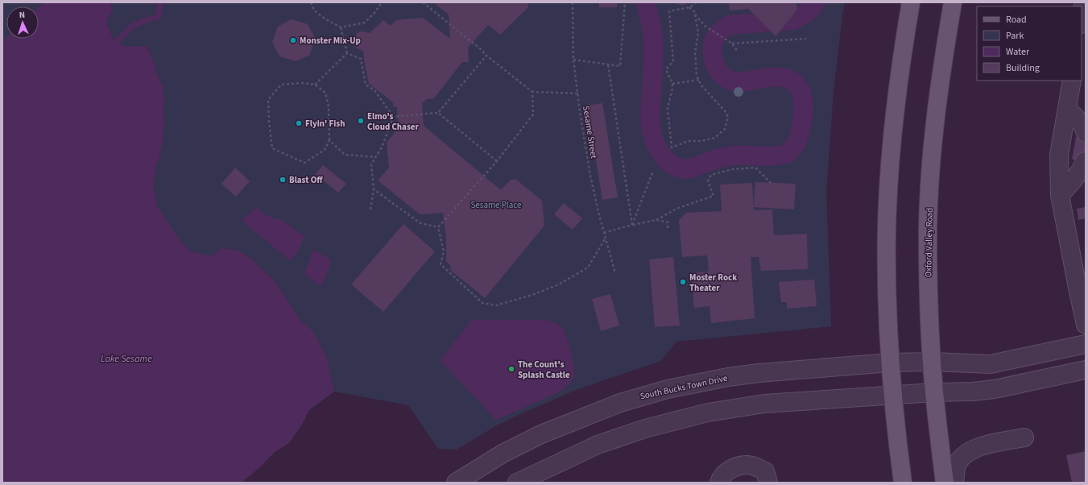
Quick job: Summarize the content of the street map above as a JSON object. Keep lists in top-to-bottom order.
{
  "streets": {
    "main road": ["Oxford Valley Road"],
    "street": ["South Bucks Town Drive"],
    "path": ["Sesame Street"]
  },
  "crossings": [
    ["Oxford Valley Road", "South Bucks Town Drive"]
  ],
  "water": ["Lake Sesame"],
  "parks": ["Sesame Place"],
  "places": [
    "Monster Mix-Up",
    "Elmo's Cloud Chaser",
    "Flyin' Fish",
    "Blast Off",
    "Moster Rock Theater",
    "The Count's Splash Castle"
  ],
  "legend": [
    "Road",
    "Park",
    "Water",
    "Building"
  ],
  "north": "top"
}
